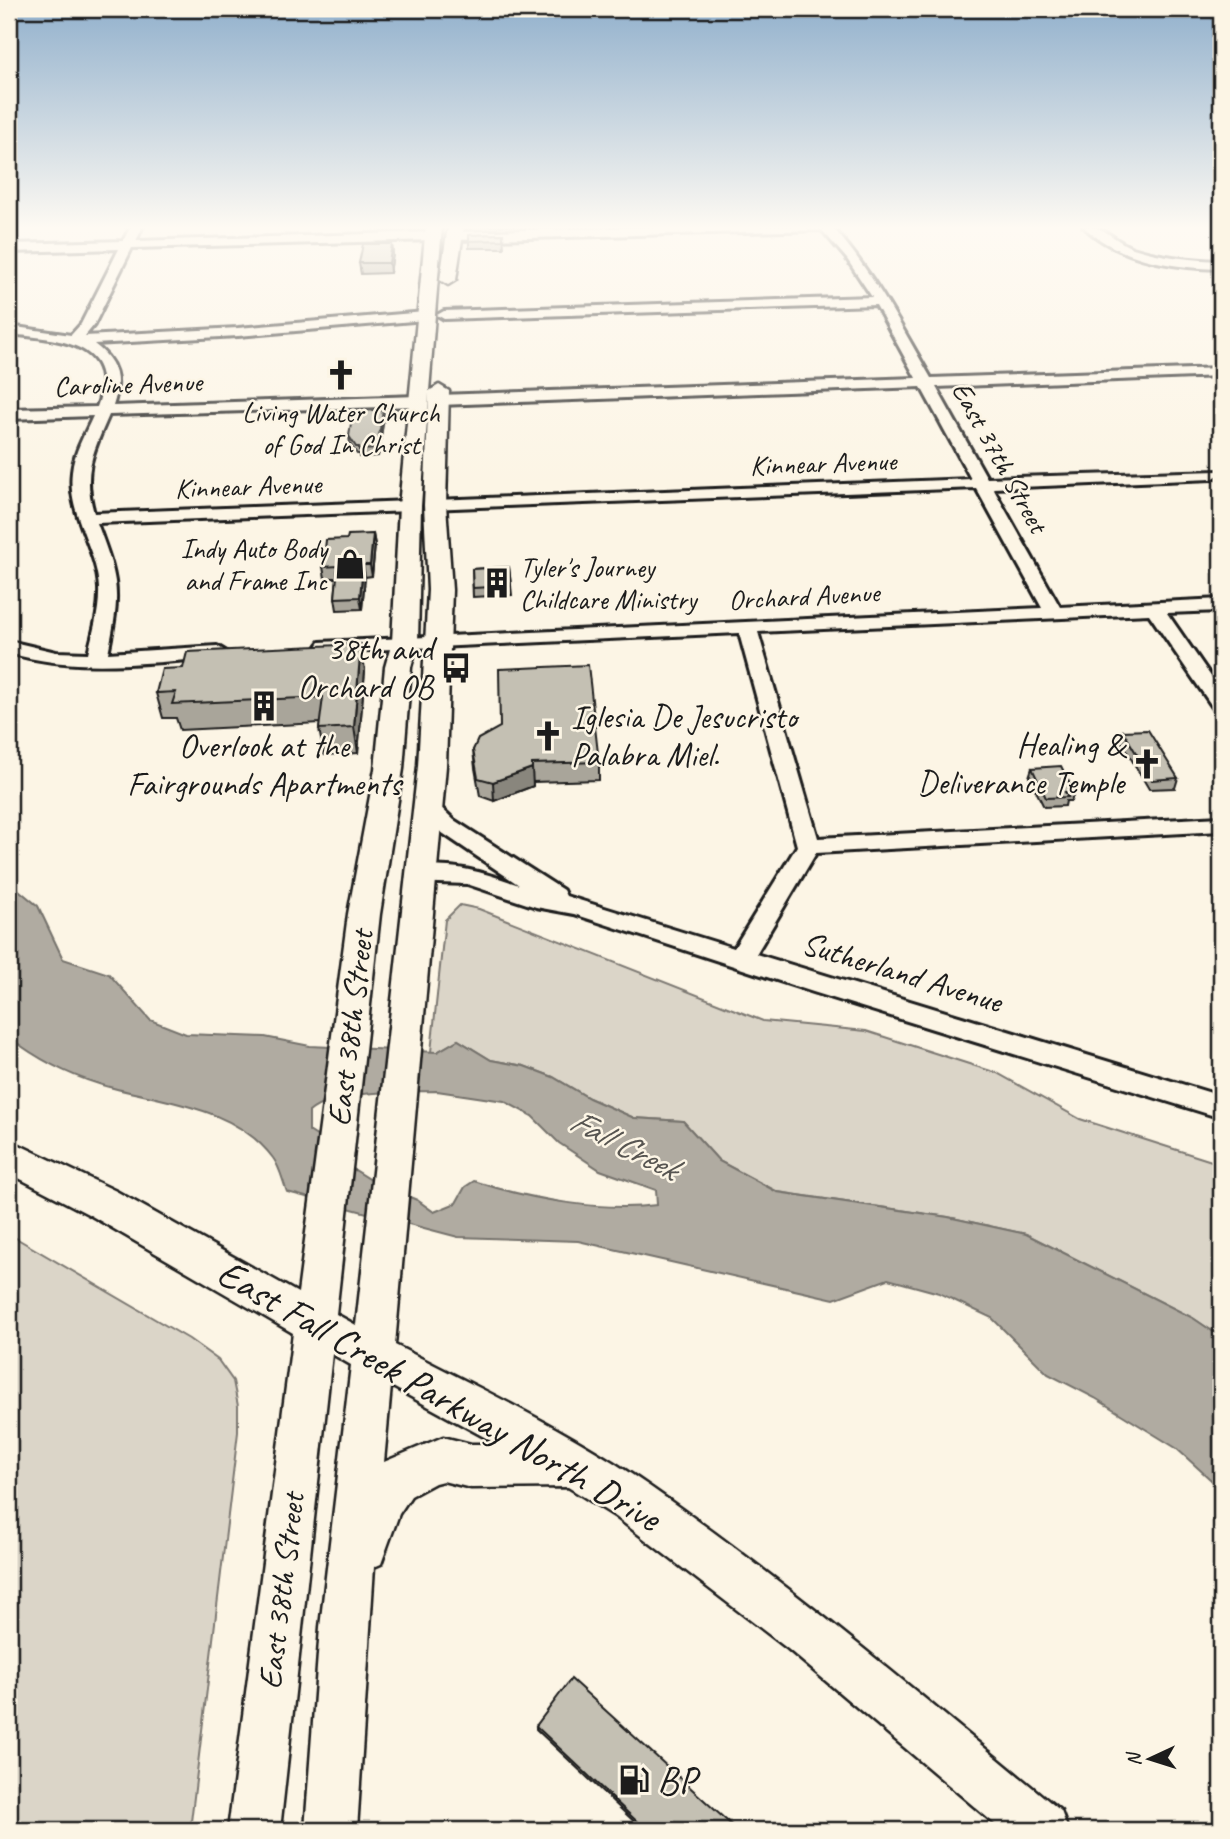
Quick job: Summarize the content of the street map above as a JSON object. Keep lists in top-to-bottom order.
{
  "streets": {
    "main road": ["East 38th Street", "East Fall Creek Parkway North Drive"],
    "street": [
      "Caroline Avenue",
      "East 37th Street",
      "Kinnear Avenue",
      "Orchard Avenue",
      "Sutherland Avenue"
    ]
  },
  "crossings": [
    ["Caroline Avenue", "East 37th Street"],
    ["Caroline Avenue", "East 38th Street"],
    ["East 37th Street", "Kinnear Avenue"],
    ["East 37th Street", "Orchard Avenue"],
    ["Kinnear Avenue", "East 38th Street"],
    ["Orchard Avenue", "East 38th Street"],
    ["Sutherland Avenue", "East 38th Street"],
    ["East 38th Street", "East Fall Creek Parkway North Drive"]
  ],
  "water": ["Fall Creek"],
  "places": {
    "church": ["Living Water Church of God In Christ", "Iglesia De Jesucristo Palabra Miel.", "Healing & Deliverance Temple"],
    "shop": ["Indy Auto Body and Frame Inc"],
    "building": ["Tyler's Journey Childcare Ministry", "Overlook at the Fairgrounds Apartments"],
    "bus stop": ["38th and Orchard OB"],
    "fuel station": ["BP"]
  },
  "north": "left"
}
